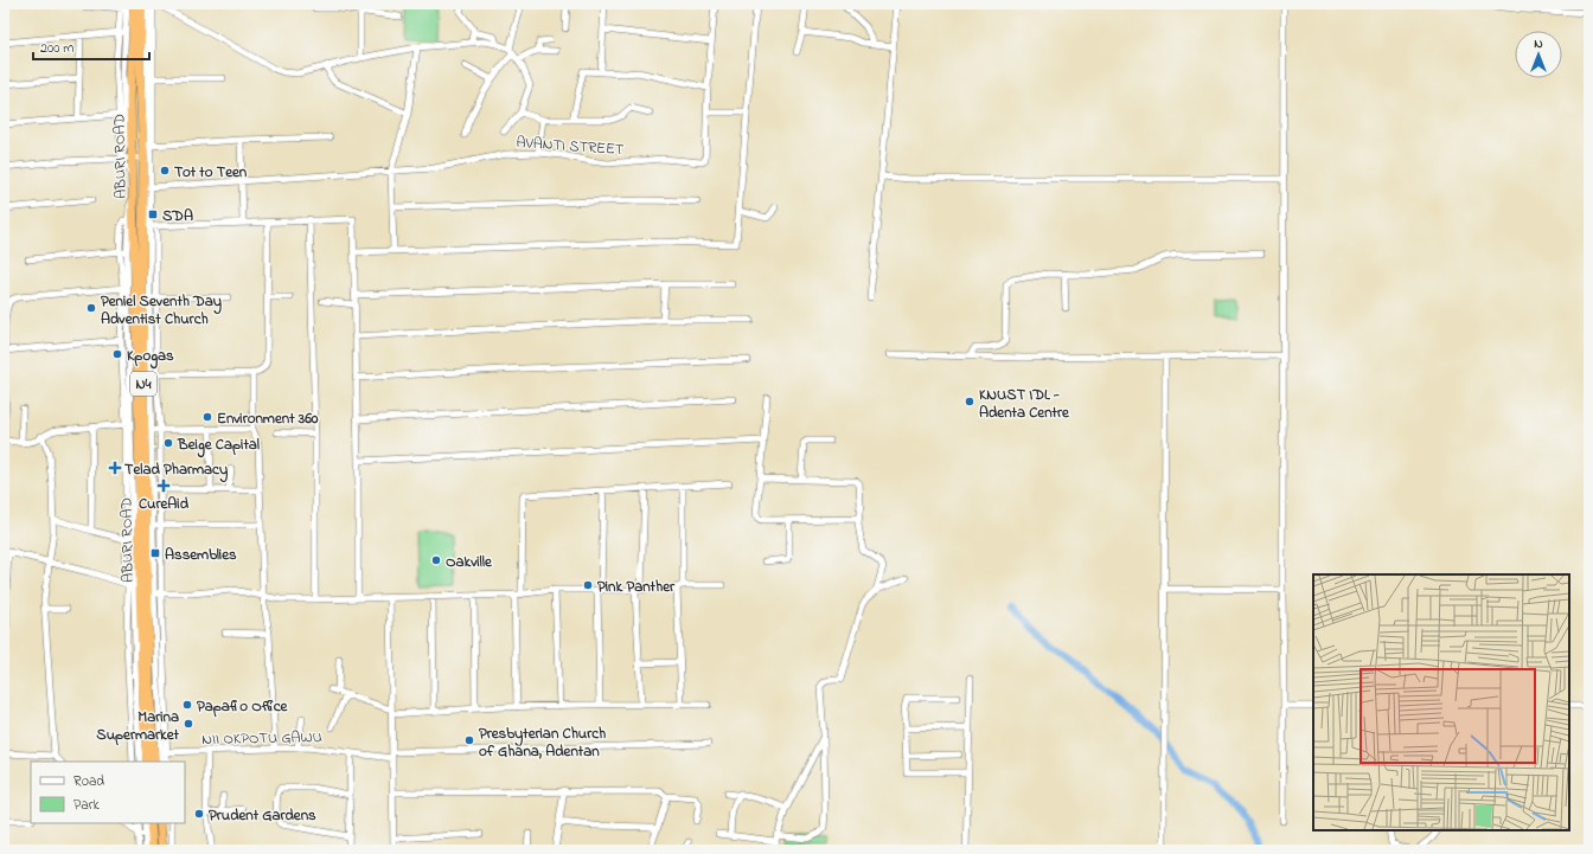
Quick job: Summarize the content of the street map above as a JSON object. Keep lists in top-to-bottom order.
{
  "streets": {
    "highway": ["ABURI ROAD", "N4"],
    "street": ["AVANTI STREET", "NII OKPOTU GAWU"]
  },
  "crossings": [
    ["AVANTI STREET", "N4"],
    ["ABURI ROAD", "N4"]
  ],
  "places": {
    "other": [
      "Tot to Teen",
      "Peniel Seventh Day Adventist Church",
      "Kpogas",
      "KNUST IDL - Adenta Centre",
      "Environment 360",
      "Beige Capital",
      "Oakville",
      "Pink Panther",
      "Papafio Office",
      "Marina Supermarket",
      "Presbyterian Church of Ghana, Adentan",
      "Prudent Gardens"
    ],
    "transit": ["SDA", "Assemblies"],
    "health": ["Telad Pharmacy", "CureAid"]
  },
  "legend": ["Road", "Park"],
  "scale_bar": "200 m",
  "north": "top"
}
